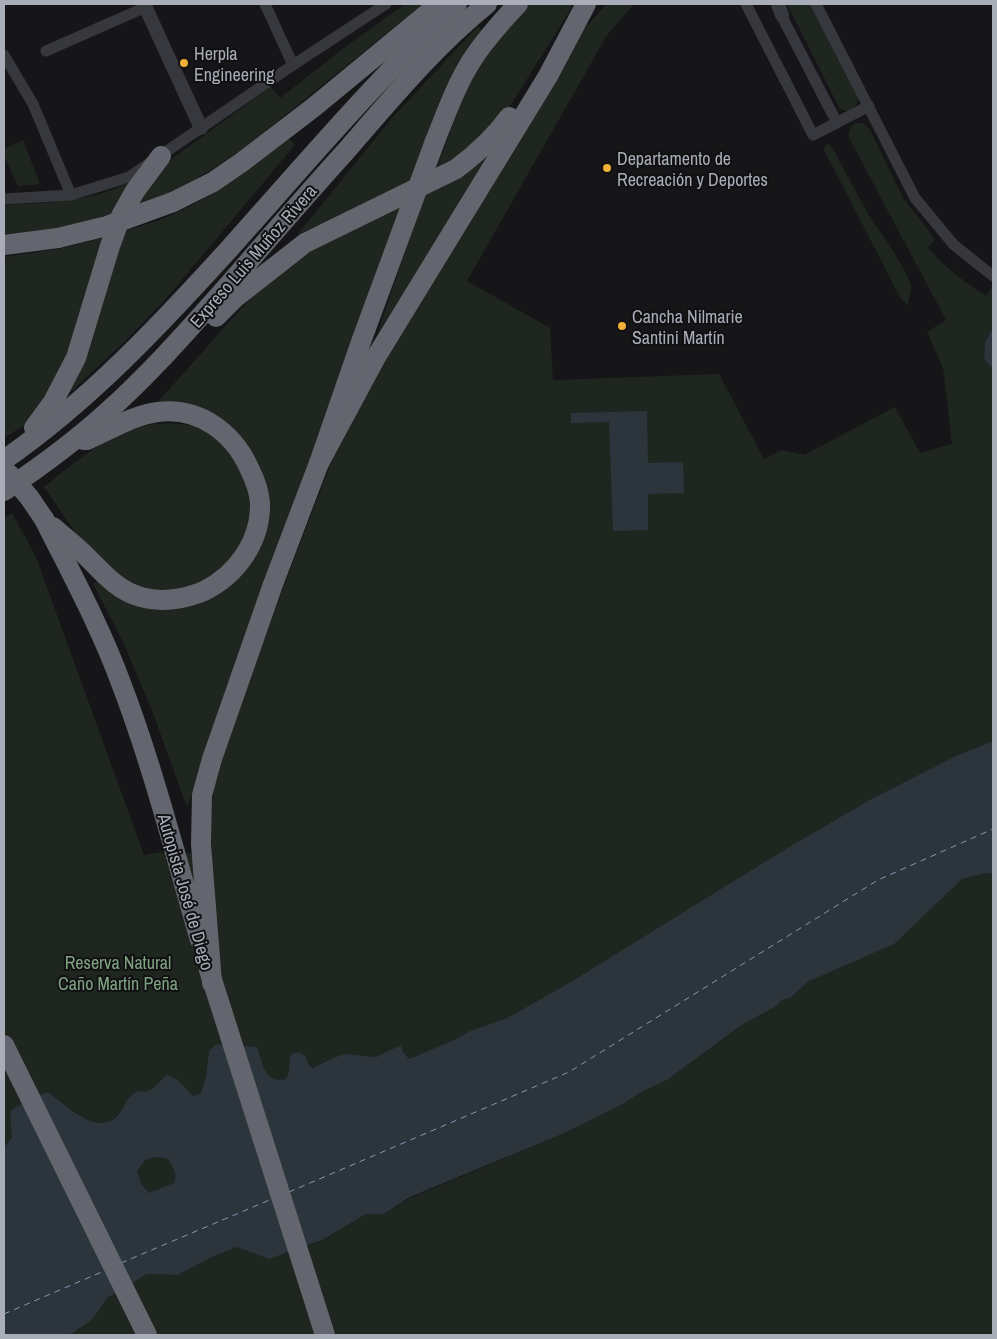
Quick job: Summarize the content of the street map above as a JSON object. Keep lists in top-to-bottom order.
{
  "streets": {
    "highway": ["Expreso Luis Muñoz Rivera", "Autopista José de Diego"]
  },
  "crossings": [
    ["Expreso Luis Muñoz Rivera", "Autopista José de Diego"]
  ],
  "parks": ["Reserva Natural Caño Martín Peña"],
  "places": ["Herpla Engineering", "Departamento de Recreación y Deportes", "Cancha Nilmarie Santini Martín"]
}
